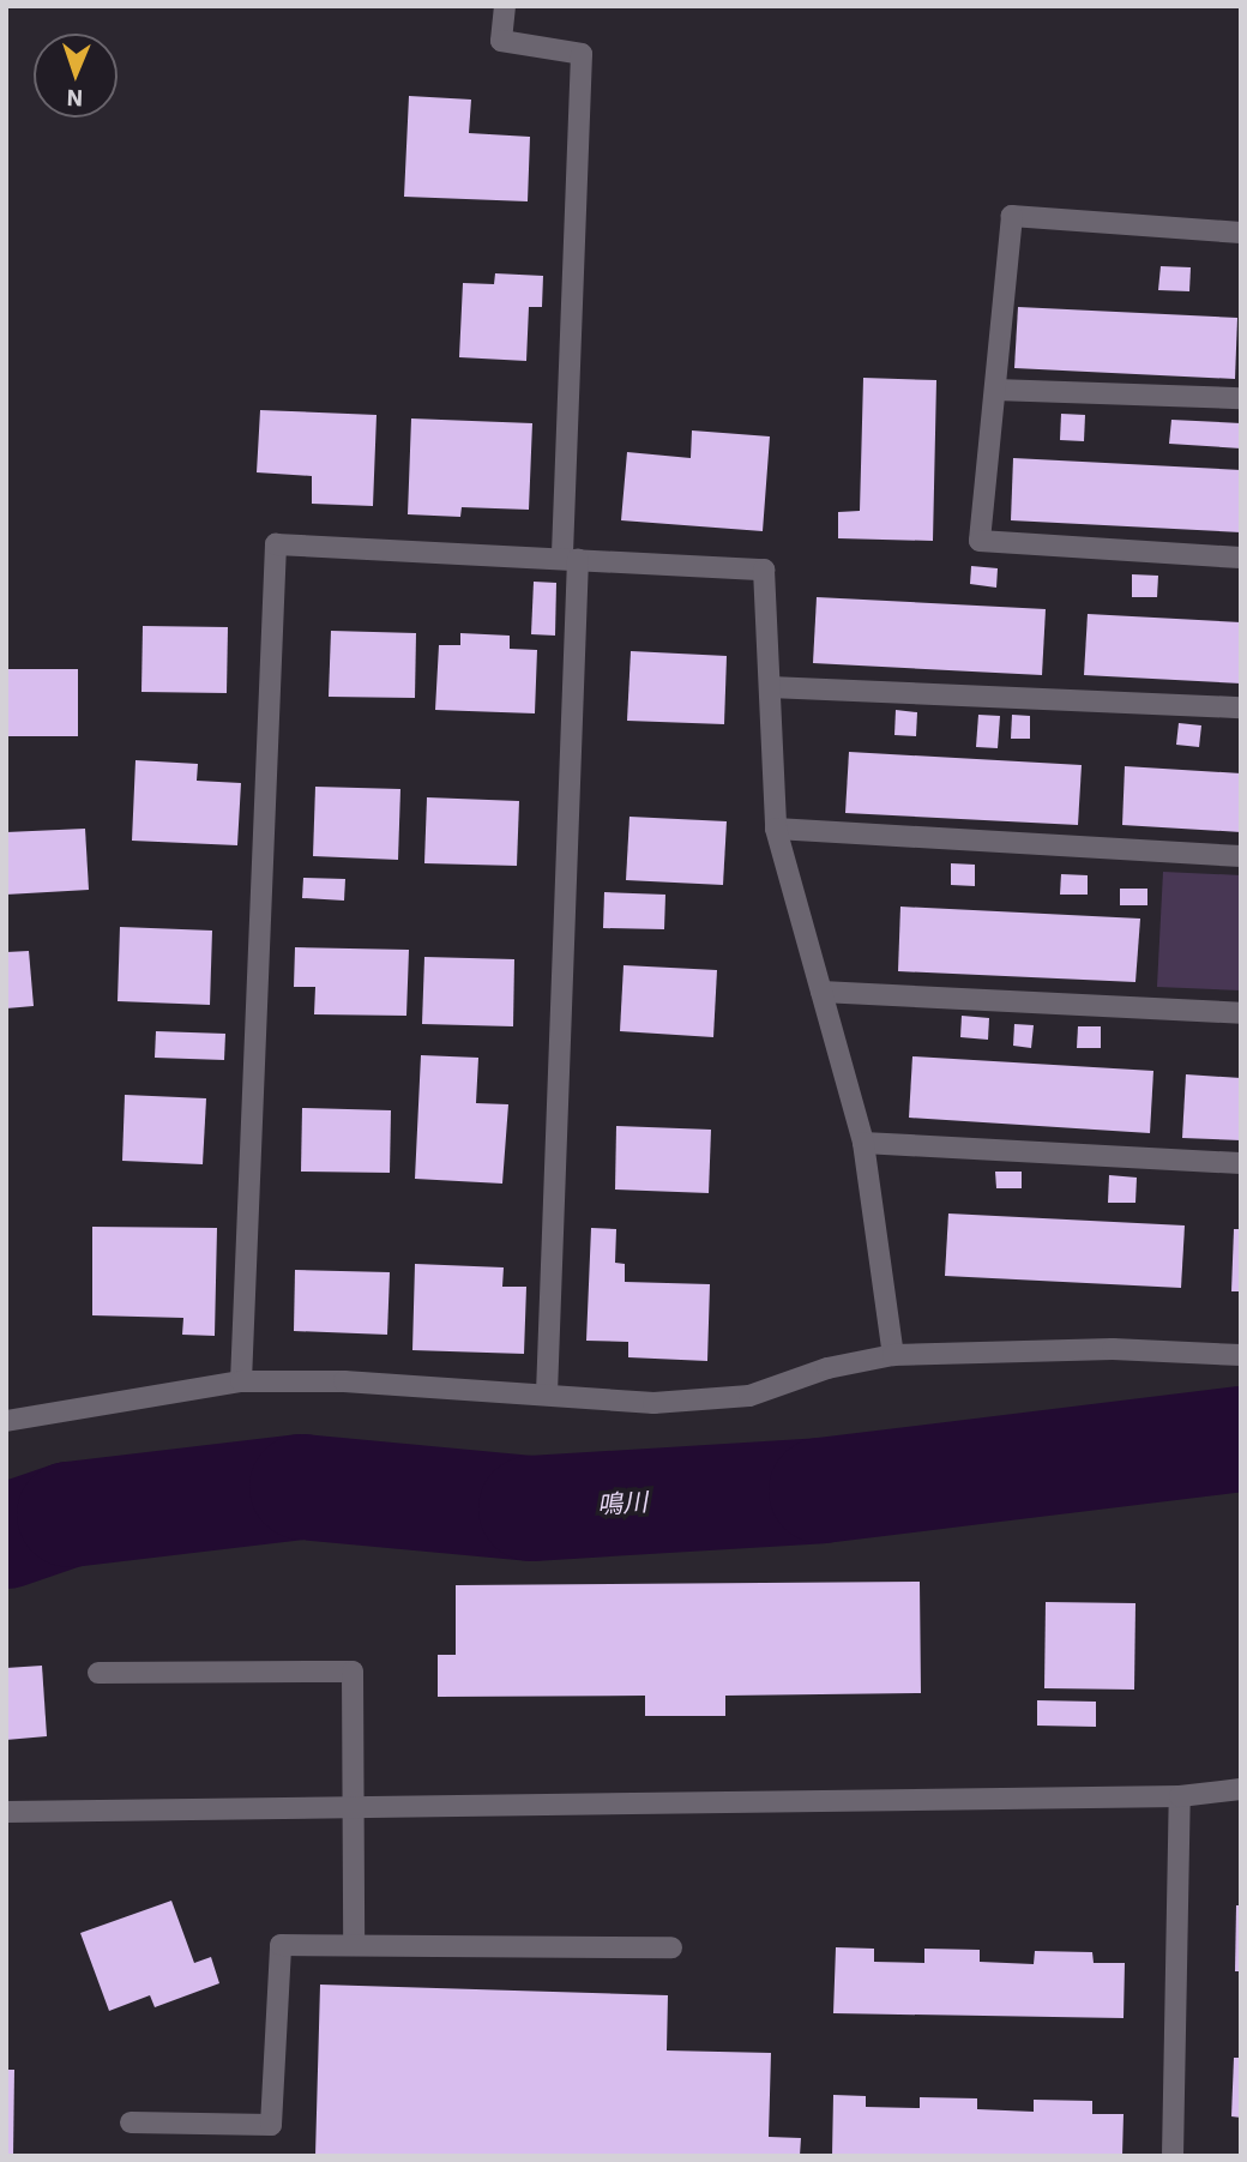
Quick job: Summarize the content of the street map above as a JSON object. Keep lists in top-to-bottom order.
{
  "water": ["鳴川"],
  "north": "bottom"
}
